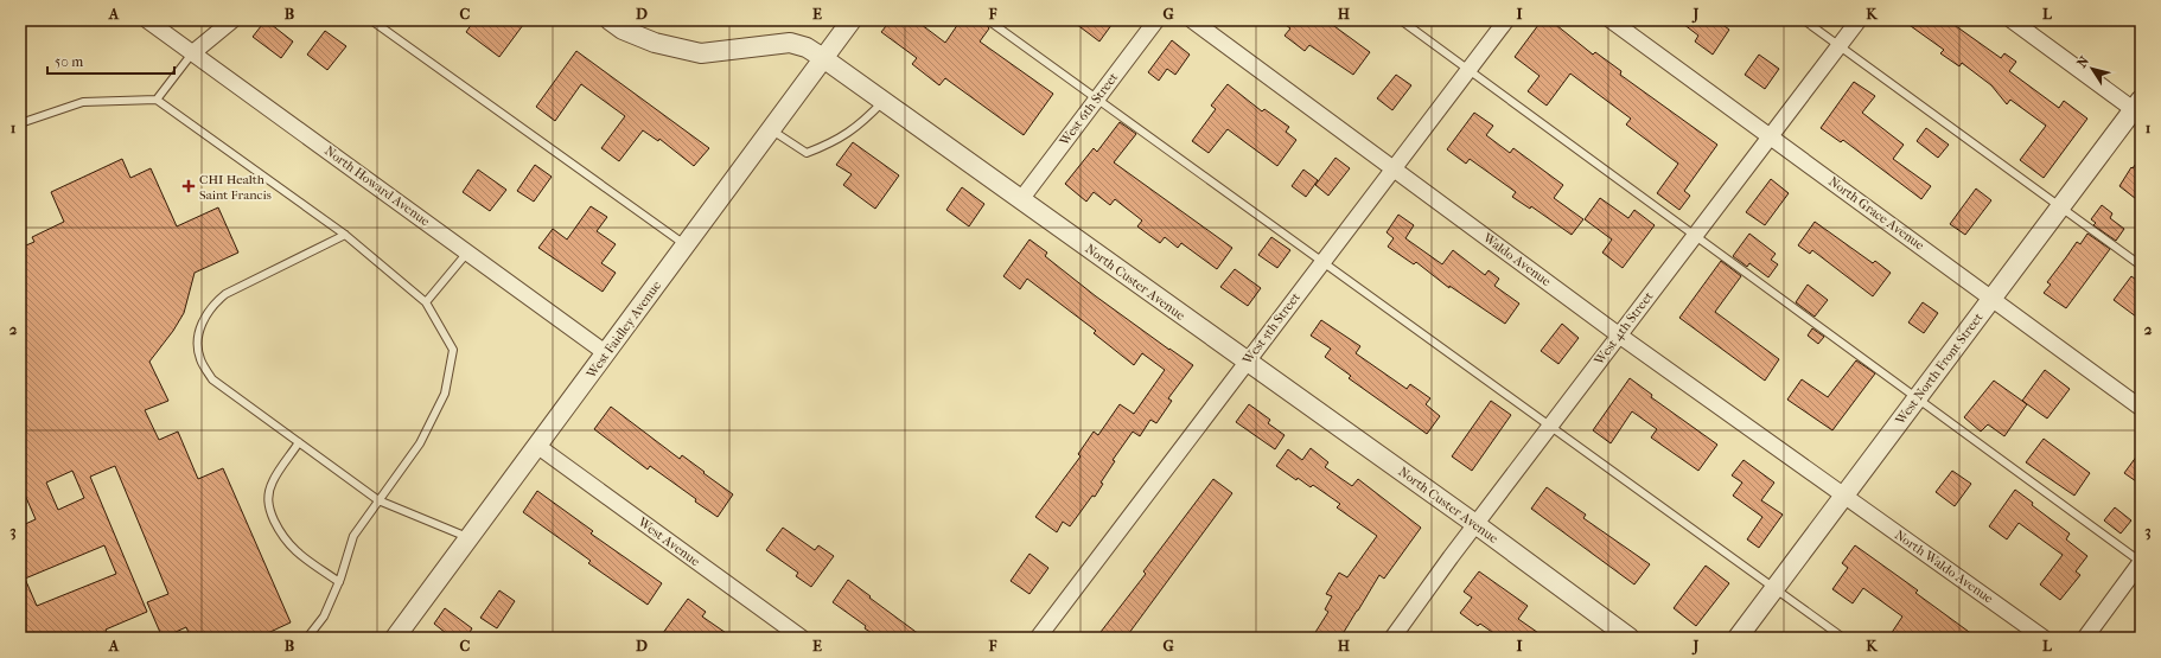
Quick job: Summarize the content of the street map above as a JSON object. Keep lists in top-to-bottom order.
{
  "streets": {
    "street": [
      "West 6th Street",
      "North Howard Avenue",
      "North Grace Avenue",
      "Waldo Avenue",
      "North Custer Avenue",
      "West 5th Street",
      "West 4th Street",
      "West Faidley Avenue",
      "West North Front Street",
      "West Avenue",
      "North Waldo Avenue"
    ]
  },
  "crossings": [
    ["West 6th Street", "North Custer Avenue"],
    ["North Howard Avenue", "West Faidley Avenue"],
    ["North Grace Avenue", "West 4th Street"],
    ["North Grace Avenue", "West North Front Street"],
    ["Waldo Avenue", "West 5th Street"],
    ["Waldo Avenue", "West 4th Street"],
    ["Waldo Avenue", "West North Front Street"],
    ["Waldo Avenue", "North Waldo Avenue"],
    ["North Custer Avenue", "West 5th Street"],
    ["North Custer Avenue", "West 4th Street"],
    ["North Custer Avenue", "West Faidley Avenue"],
    ["West Faidley Avenue", "West Avenue"],
    ["West North Front Street", "North Waldo Avenue"]
  ],
  "places": {
    "health": ["CHI Health Saint Francis"]
  },
  "scale_bar": "50 m",
  "north": "top left",
  "grid": {
    "columns": [
      "A",
      "B",
      "C",
      "D",
      "E",
      "F",
      "G",
      "H",
      "I",
      "J",
      "K",
      "L"
    ],
    "rows": ["1", "2", "3"]
  }
}
